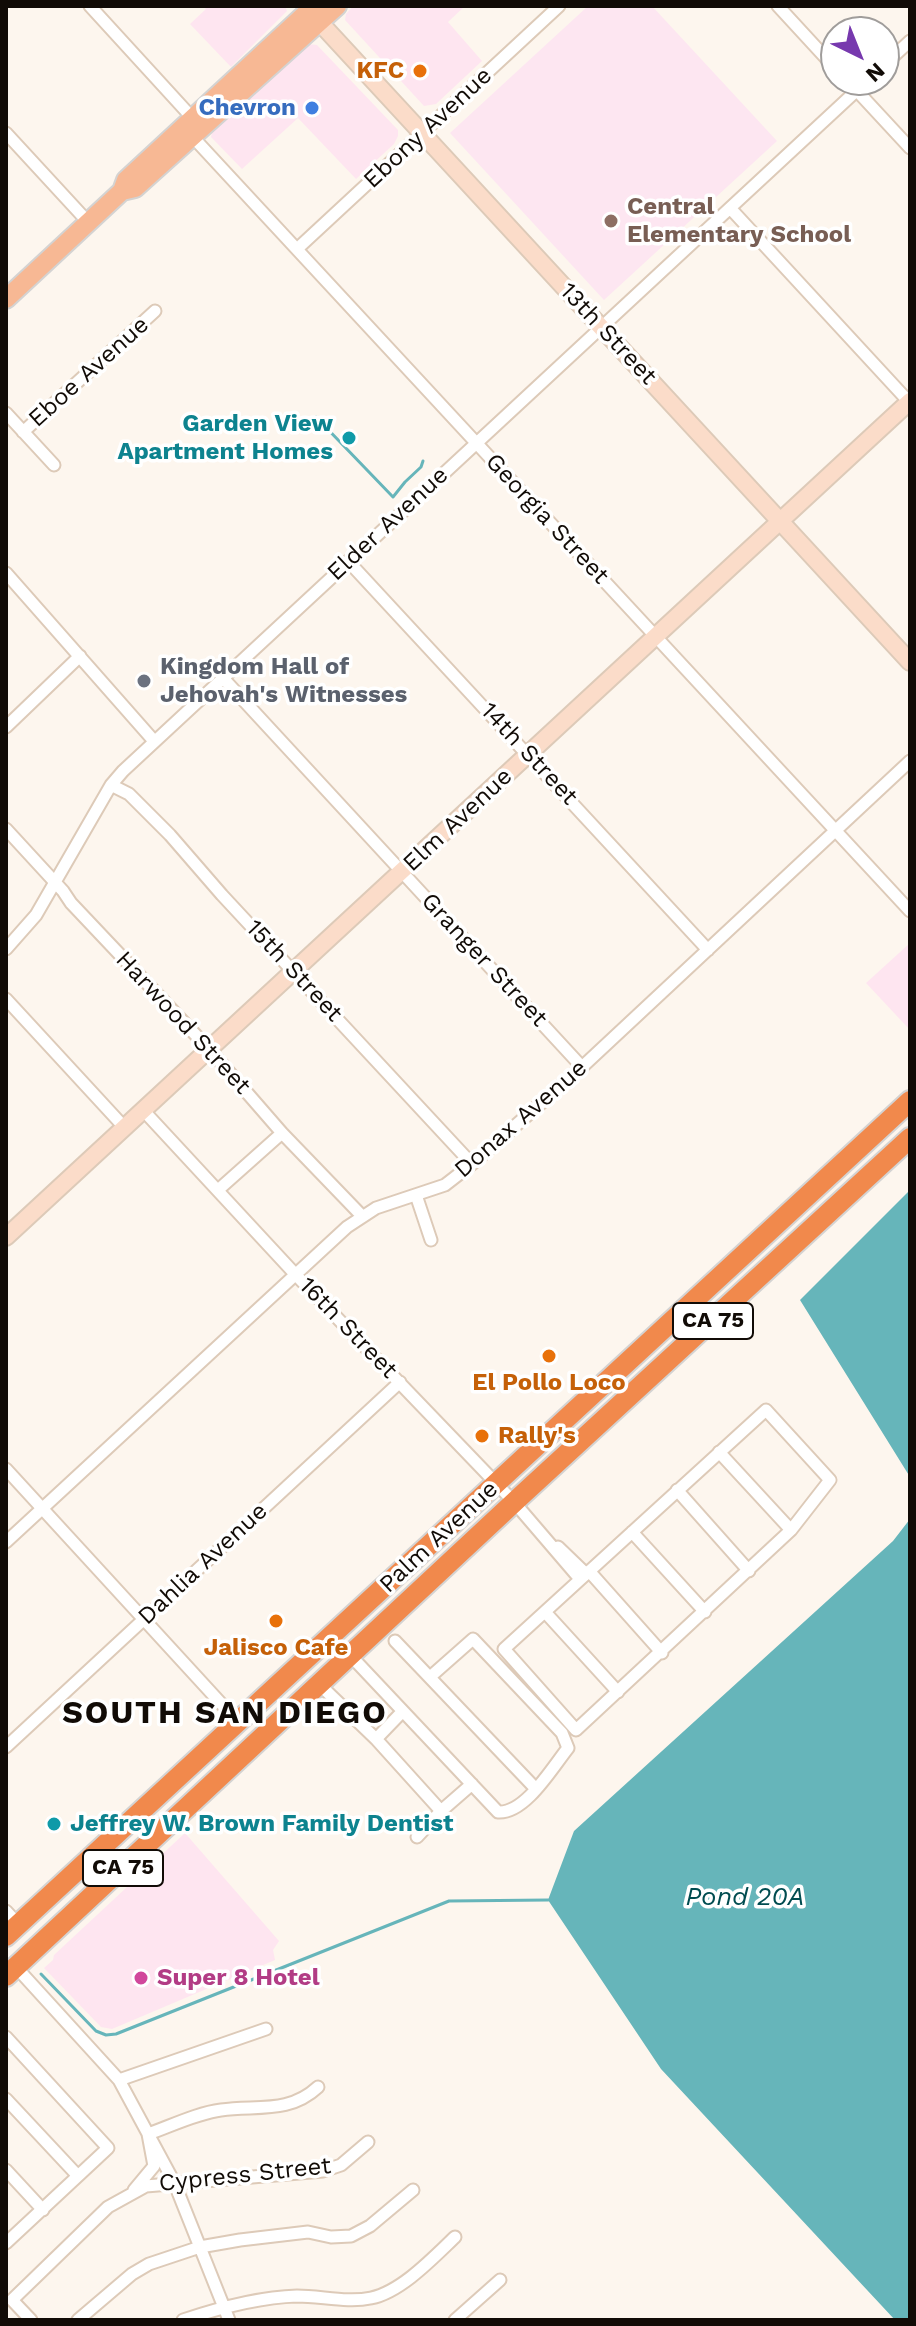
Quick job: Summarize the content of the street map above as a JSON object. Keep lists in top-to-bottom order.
{
  "streets": {
    "highway": ["CA 75", "Palm Avenue"],
    "street": [
      "Ebony Avenue",
      "13th Street",
      "Eboe Avenue",
      "Georgia Street",
      "Elder Avenue",
      "14th Street",
      "Elm Avenue",
      "Granger Street",
      "15th Street",
      "Harwood Street",
      "Donax Avenue",
      "16th Street",
      "Dahlia Avenue",
      "Cypress Street"
    ]
  },
  "crossings": [
    ["Ebony Avenue", "13th Street"],
    ["Ebony Avenue", "Georgia Street"],
    ["13th Street", "Elder Avenue"],
    ["13th Street", "Elm Avenue"],
    ["Georgia Street", "Elder Avenue"],
    ["Georgia Street", "Elm Avenue"],
    ["Georgia Street", "Donax Avenue"],
    ["Elder Avenue", "14th Street"],
    ["Elder Avenue", "Granger Street"],
    ["Elder Avenue", "15th Street"],
    ["Elder Avenue", "Harwood Street"],
    ["14th Street", "Elm Avenue"],
    ["14th Street", "Donax Avenue"],
    ["Elm Avenue", "Granger Street"],
    ["Elm Avenue", "15th Street"],
    ["Elm Avenue", "Harwood Street"],
    ["Elm Avenue", "16th Street"],
    ["Granger Street", "Donax Avenue"],
    ["15th Street", "Donax Avenue"],
    ["Harwood Street", "Donax Avenue"],
    ["Donax Avenue", "16th Street"],
    ["16th Street", "Palm Avenue"],
    ["16th Street", "Dahlia Avenue"]
  ],
  "districts": ["SOUTH SAN DIEGO"],
  "water": ["Pond 20A"],
  "places": [
    "KFC",
    "Chevron",
    "Central Elementary School",
    "Garden View Apartment Homes",
    "Kingdom Hall of Jehovah's Witnesses",
    "El Pollo Loco",
    "Rally's",
    "Jalisco Cafe",
    "Jeffrey W. Brown Family Dentist",
    "Super 8 Hotel"
  ],
  "north": "bottom right"
}
